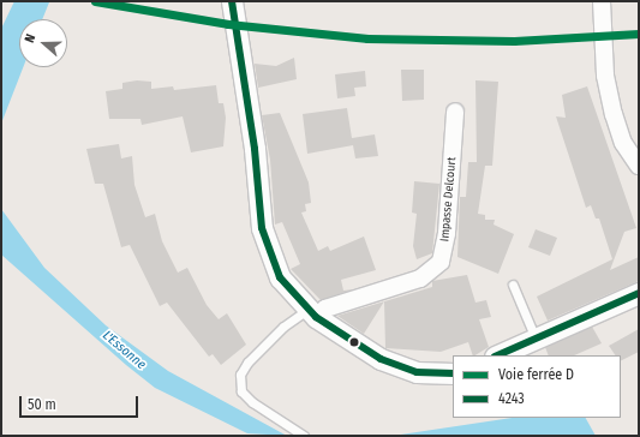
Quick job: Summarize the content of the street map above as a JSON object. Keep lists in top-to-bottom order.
{
  "streets": {
    "street": ["Impasse Delcourt"]
  },
  "water": ["L'Essonne"],
  "lines": ["rail line D", "transit line 4243"],
  "legend": ["Voie ferrée D", "4243"],
  "scale_bar": "50 m",
  "north": "left"
}
